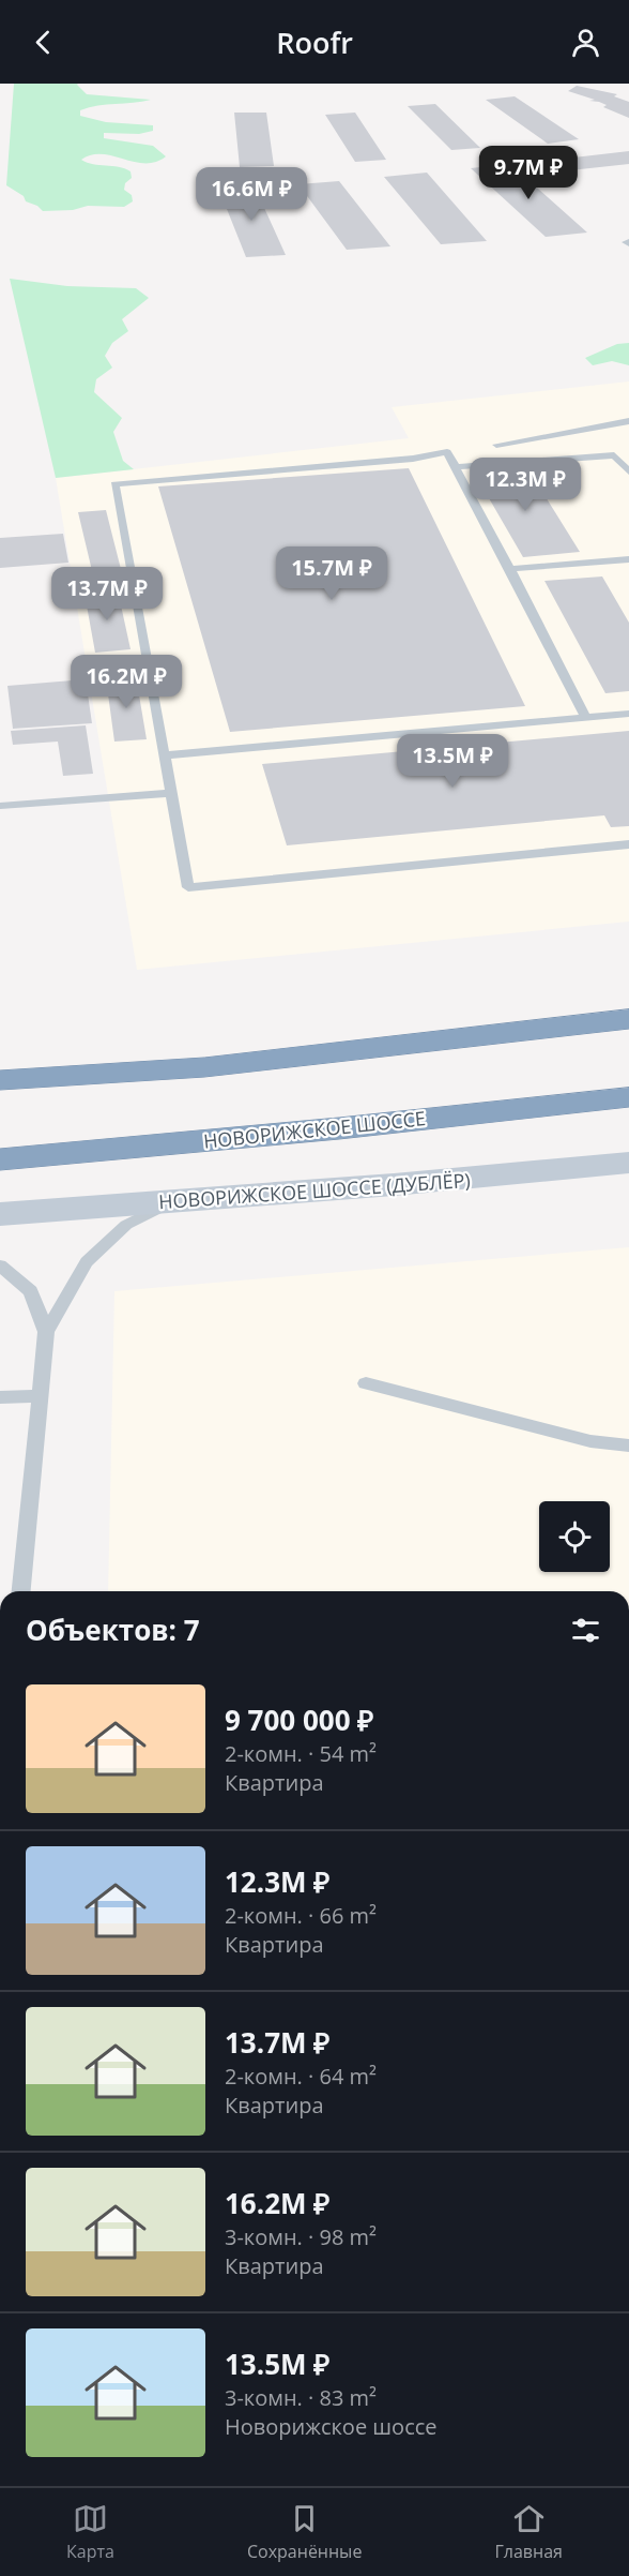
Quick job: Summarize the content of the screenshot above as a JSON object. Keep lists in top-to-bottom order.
{
  "streets": {
    "highway": ["НОВОРИЖСКОЕ ШОССЕ"],
    "street": ["НОВОРИЖСКОЕ ШОССЕ (ДУБЛЁР)"]
  },
  "page": {
    "header": "Roofr",
    "price": [
      "9.7M ₽",
      "16.6M ₽",
      "12.3M ₽",
      "15.7M ₽",
      "13.7M ₽",
      "16.2M ₽",
      "13.5M ₽"
    ],
    "heading": "Объектов: 7",
    "list": [
      {
        "name": "9 700 000 ₽",
        "note": "2-комн. · 54 m² · Квартира"
      },
      {
        "name": "12.3M ₽",
        "note": "2-комн. · 66 m² · Квартира"
      },
      {
        "name": "13.7M ₽",
        "note": "2-комн. · 64 m² · Квартира"
      },
      {
        "name": "16.2M ₽",
        "note": "3-комн. · 98 m² · Квартира"
      },
      {
        "name": "13.5M ₽",
        "note": "3-комн. · 83 m² · Новорижское шоссе"
      }
    ],
    "tabs": ["Карта", "Сохранённые", "Главная"]
  }
}
